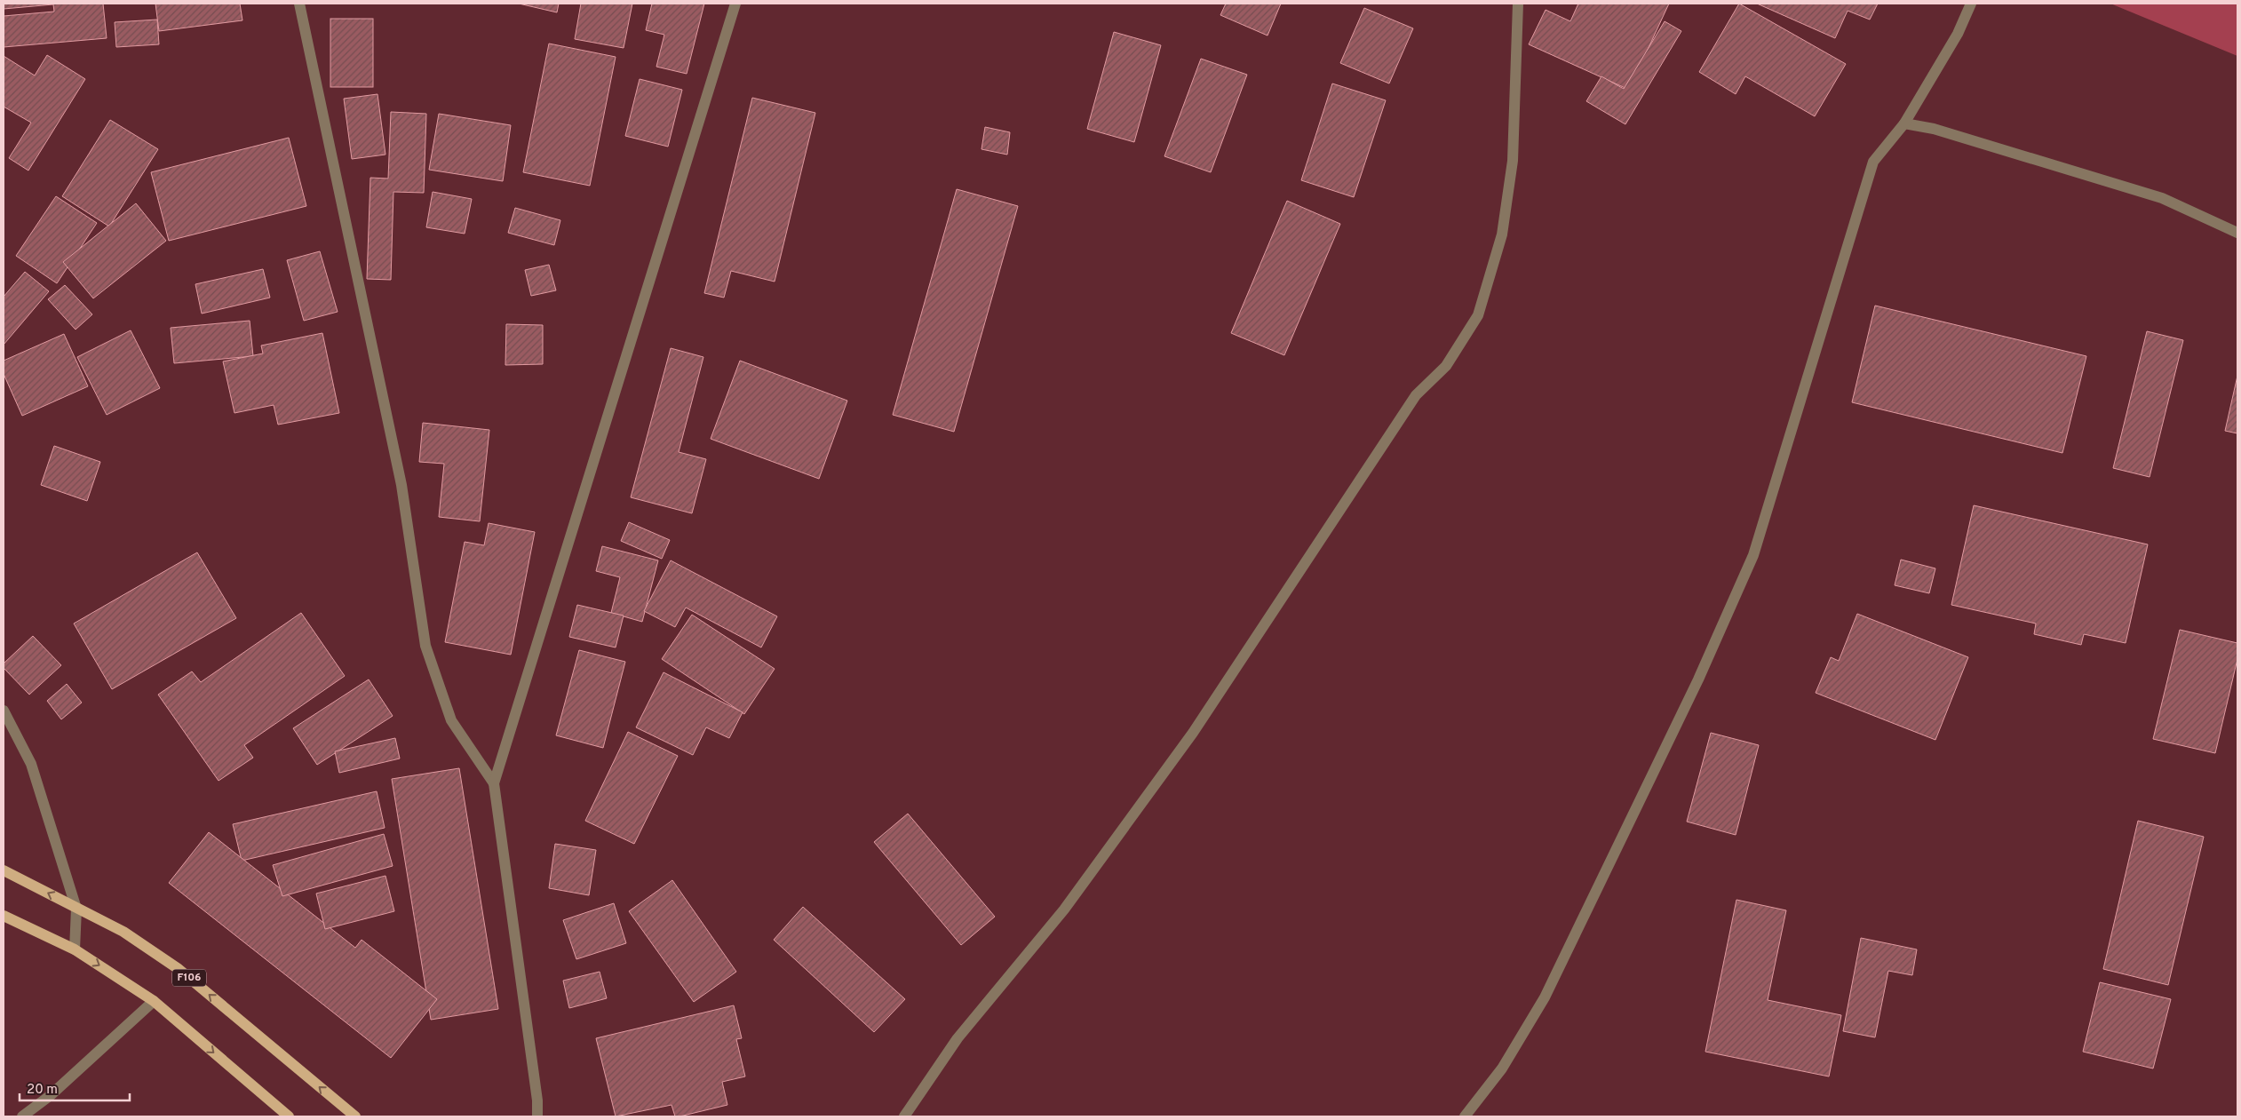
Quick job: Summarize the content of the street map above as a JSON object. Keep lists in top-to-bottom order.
{
  "streets": {
    "main road": ["F106"]
  },
  "scale_bar": "20 m"
}
